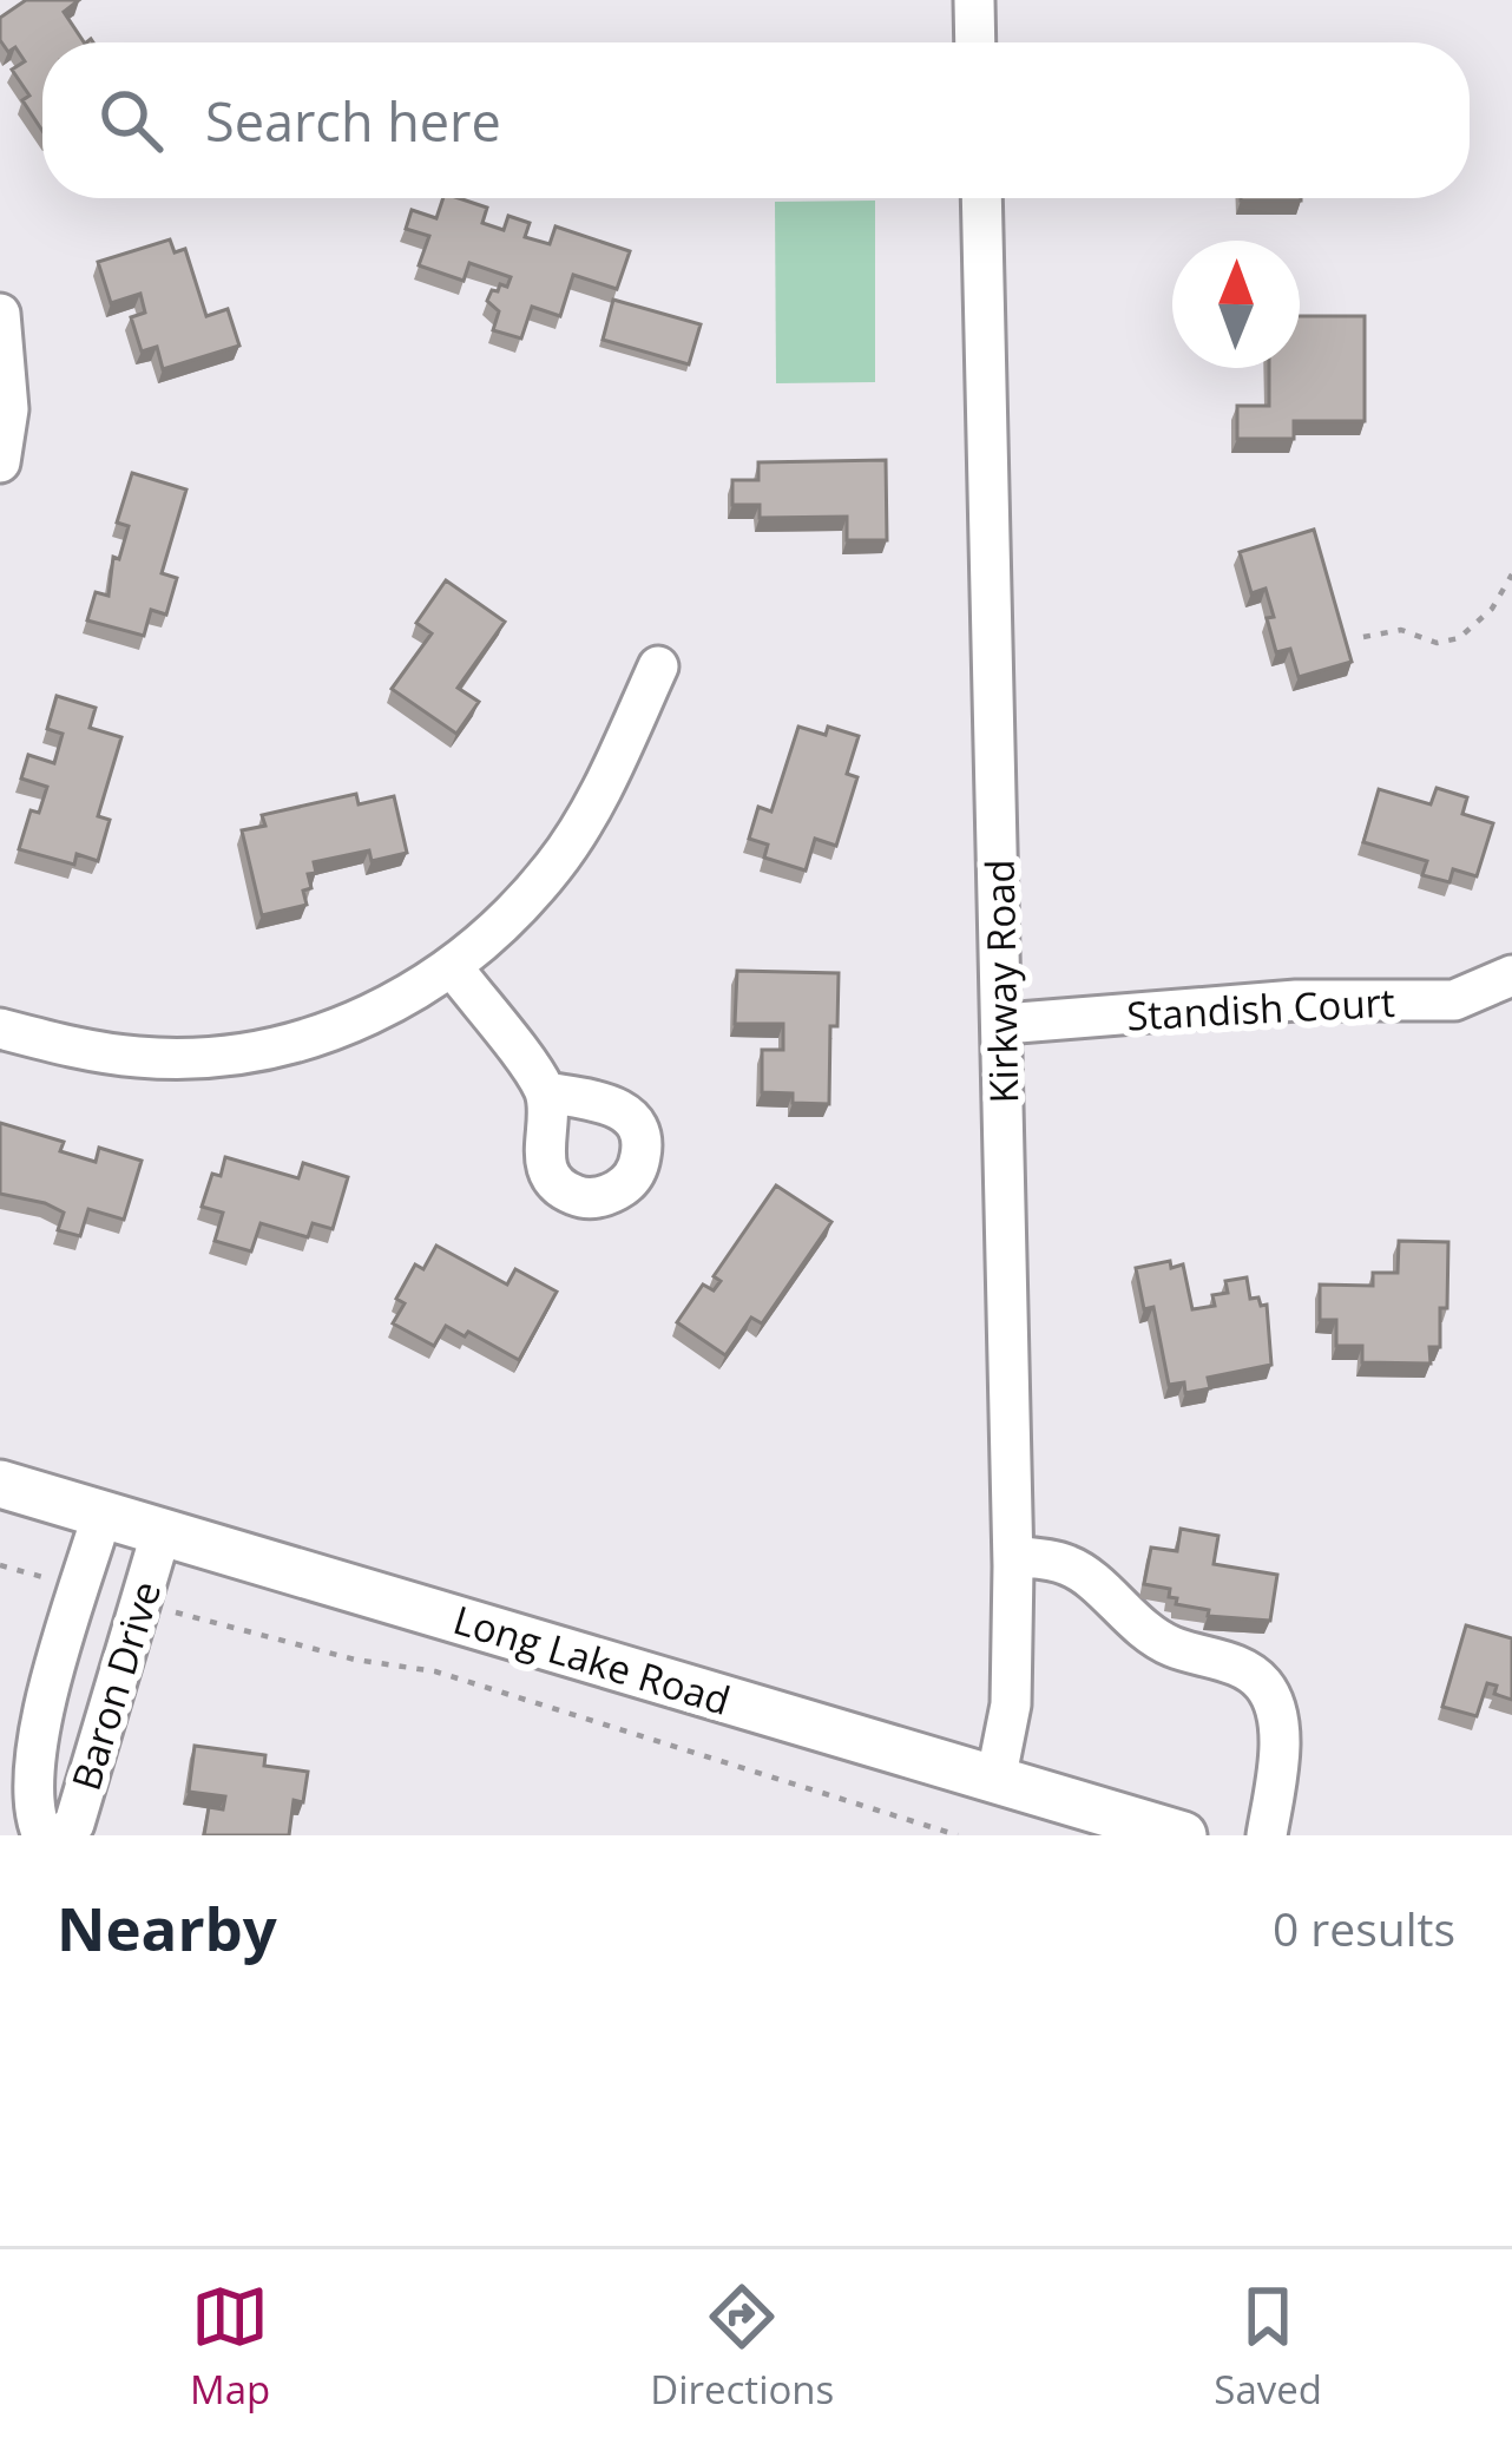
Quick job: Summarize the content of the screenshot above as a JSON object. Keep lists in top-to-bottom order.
{
  "streets": {
    "main road": ["Long Lake Road"],
    "street": ["Kirkway Road", "Standish Court", "Baron Drive"]
  },
  "crossings": [
    ["Kirkway Road", "Standish Court"],
    ["Kirkway Road", "Long Lake Road"],
    ["Long Lake Road", "Baron Drive"]
  ],
  "north": "top",
  "page": {
    "search": "Search here",
    "heading": ["Nearby", "0 results"],
    "nav": ["Map", "Directions", "Saved"]
  }
}
